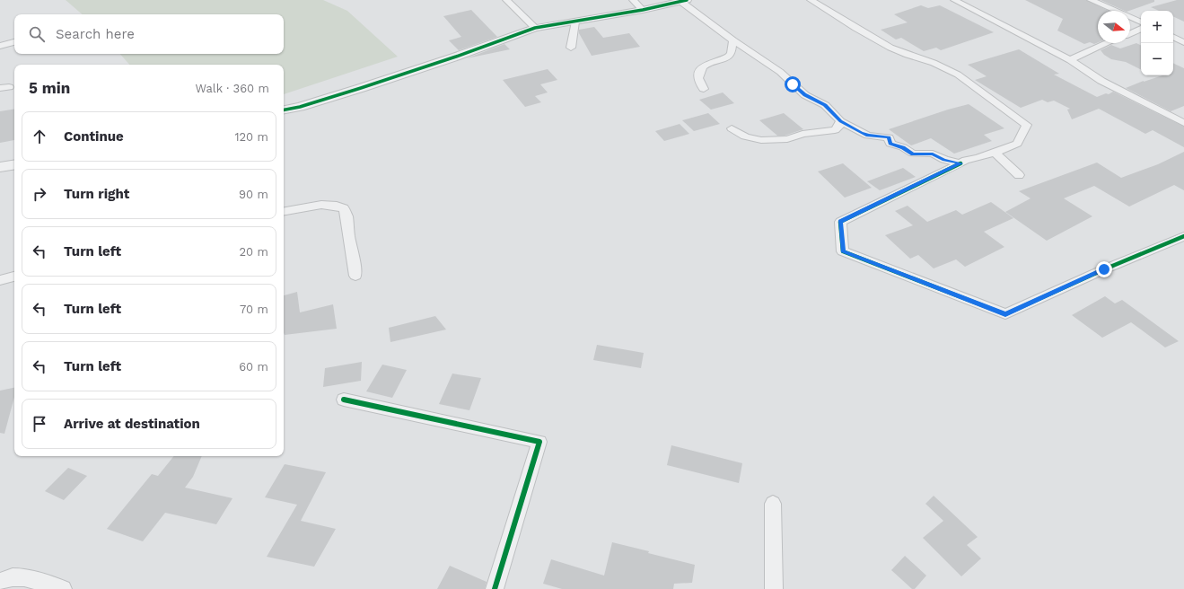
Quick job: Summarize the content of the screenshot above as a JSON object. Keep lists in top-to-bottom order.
{
  "north": "right",
  "page": {
    "map_buttons": ["+", "−"],
    "search": "Search here",
    "heading": ["5 min", "Walk · 360 m"],
    "list": [
      ["Continue", "120 m"],
      ["Turn right", "90 m"],
      ["Turn left", "20 m"],
      ["Turn left", "70 m"],
      ["Turn left", "60 m"],
      "Arrive at destination"
    ]
  }
}
